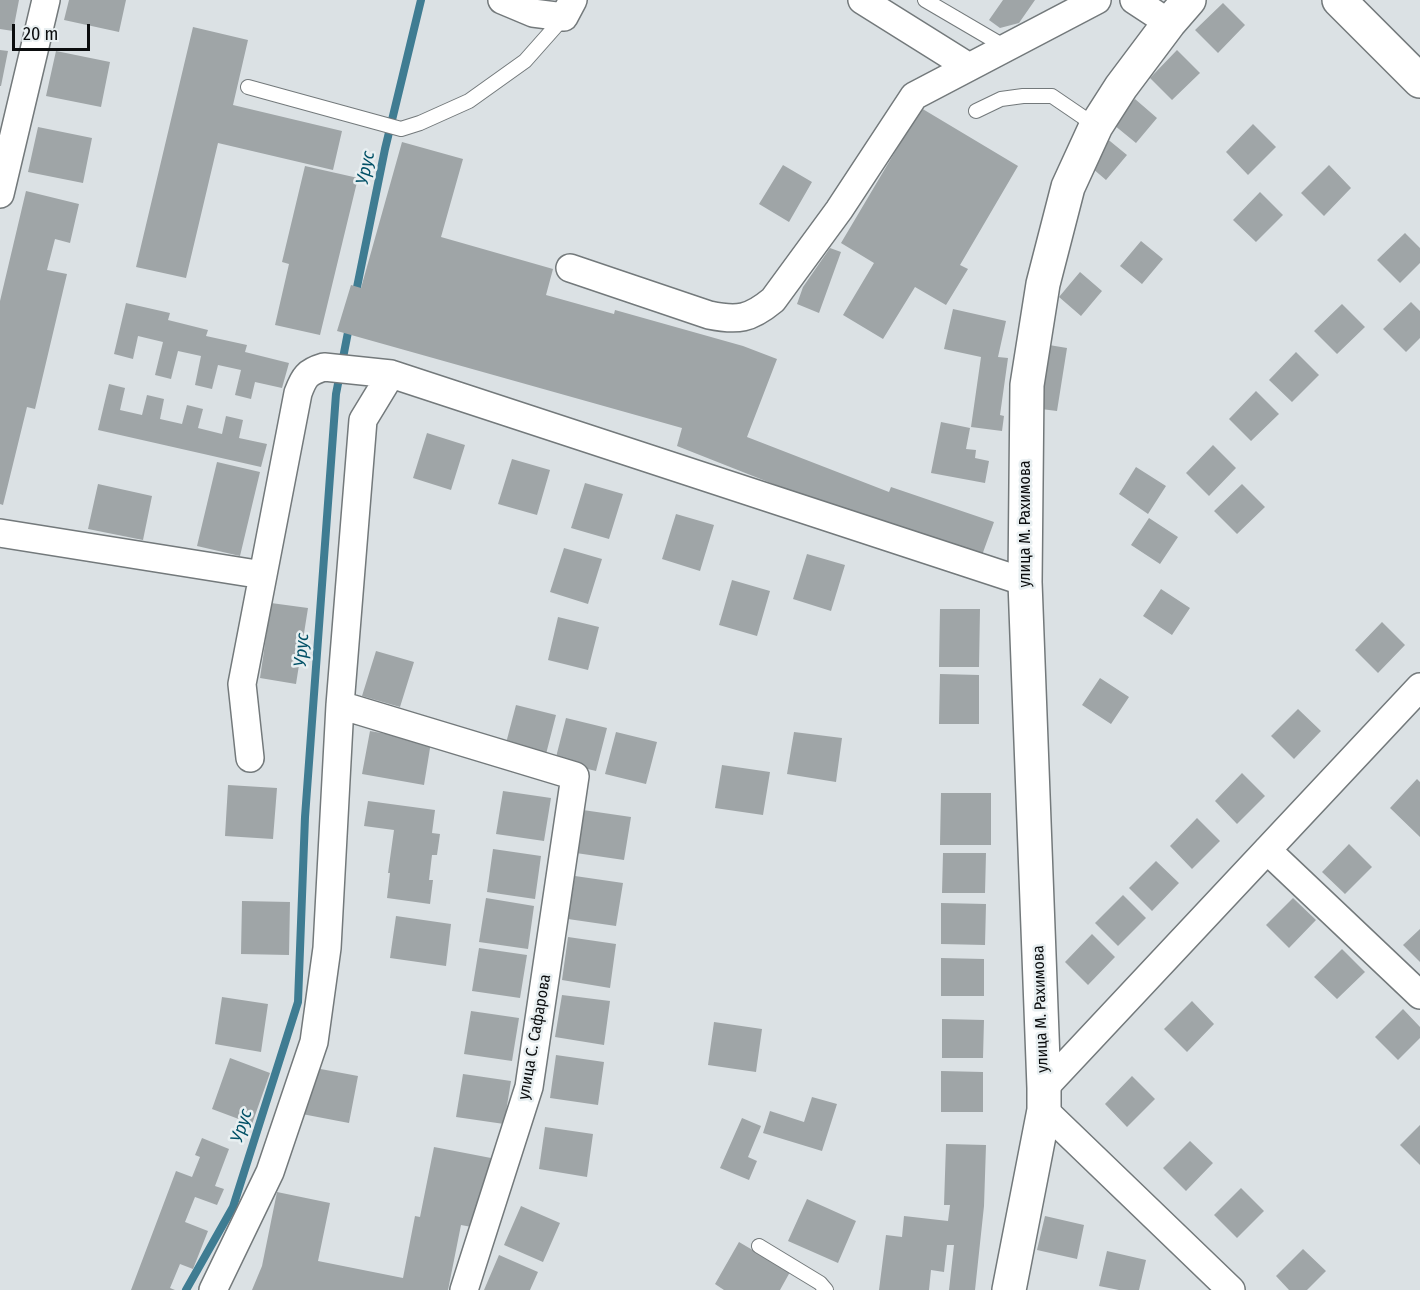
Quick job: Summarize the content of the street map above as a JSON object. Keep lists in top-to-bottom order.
{
  "streets": {
    "street": ["улица М. Рахимова", "улица С. Сафарова"]
  },
  "water": ["Урус"],
  "scale_bar": "20 m"
}
